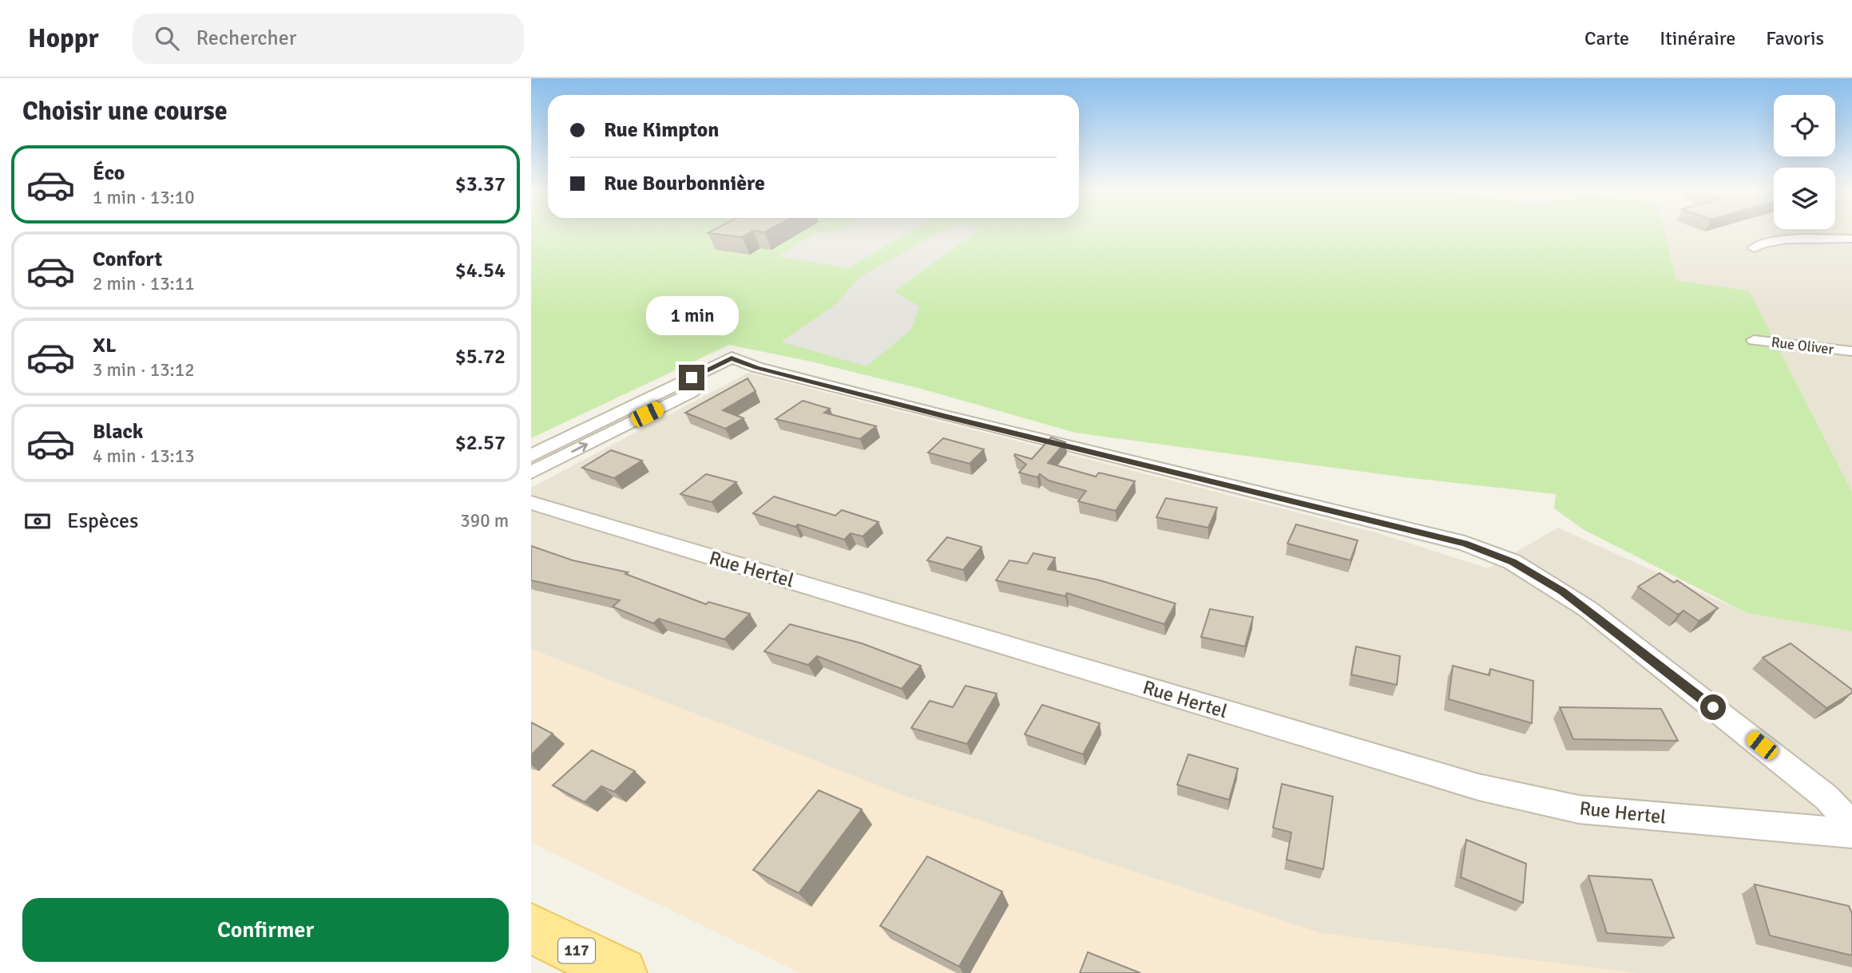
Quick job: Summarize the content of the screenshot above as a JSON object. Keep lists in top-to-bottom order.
{
  "streets": {
    "main road": ["117"],
    "street": ["Rue Oliver", "Rue Hertel"]
  },
  "page": {
    "header": "Hoppr",
    "search": "Rechercher",
    "nav": ["Carte", "Itinéraire", "Favoris"],
    "heading": "Choisir une course",
    "banner": ["Rue Kimpton", "Rue Bourbonnière"],
    "list": [
      {
        "name": "Éco",
        "note": "1 min · 13:10",
        "value": "$3.37"
      },
      {
        "name": "Confort",
        "note": "2 min · 13:11",
        "value": "$4.54"
      },
      {
        "name": "XL",
        "note": "3 min · 13:12",
        "value": "$5.72"
      },
      {
        "name": "Black",
        "note": "4 min · 13:13",
        "value": "$2.57"
      }
    ],
    "bubble": "1 min",
    "pay": ["Espèces", "390 m"],
    "buttons": "Confirmer"
  }
}
